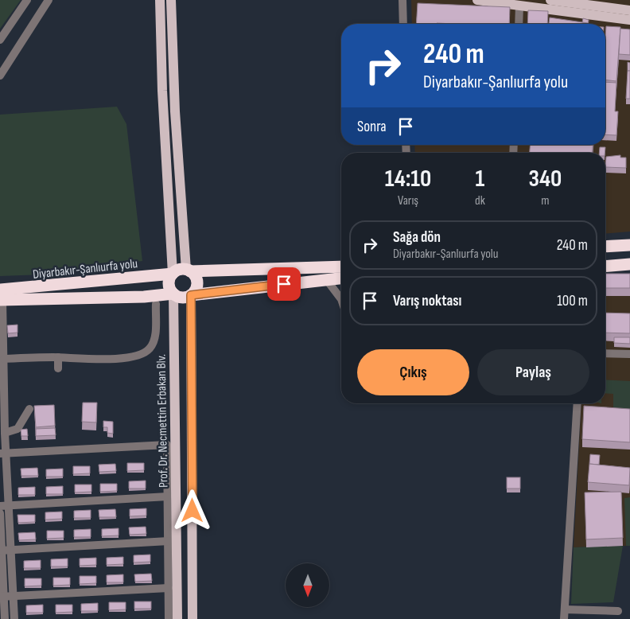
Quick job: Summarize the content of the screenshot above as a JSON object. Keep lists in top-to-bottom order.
{
  "streets": {
    "highway": ["Diyarbakır-Şanlıurfa yolu"],
    "main road": ["Prof. Dr. Necmettin Erbakan Blv."]
  },
  "crossings": [
    ["Diyarbakır-Şanlıurfa yolu", "Prof. Dr. Necmettin Erbakan Blv."]
  ],
  "north": "bottom",
  "page": {
    "turn": ["240 m", "Diyarbakır-Şanlıurfa yolu"],
    "then": "Sonra",
    "eta": [
      "14:10",
      "Varış",
      "1",
      "dk",
      "340",
      "m"
    ],
    "list": [
      {
        "name": "Sağa dön",
        "note": "Diyarbakır-Şanlıurfa yolu",
        "value": "240 m"
      },
      {
        "name": "Varış noktası",
        "value": "100 m"
      }
    ],
    "buttons": ["Çıkış", "Paylaş"]
  }
}
